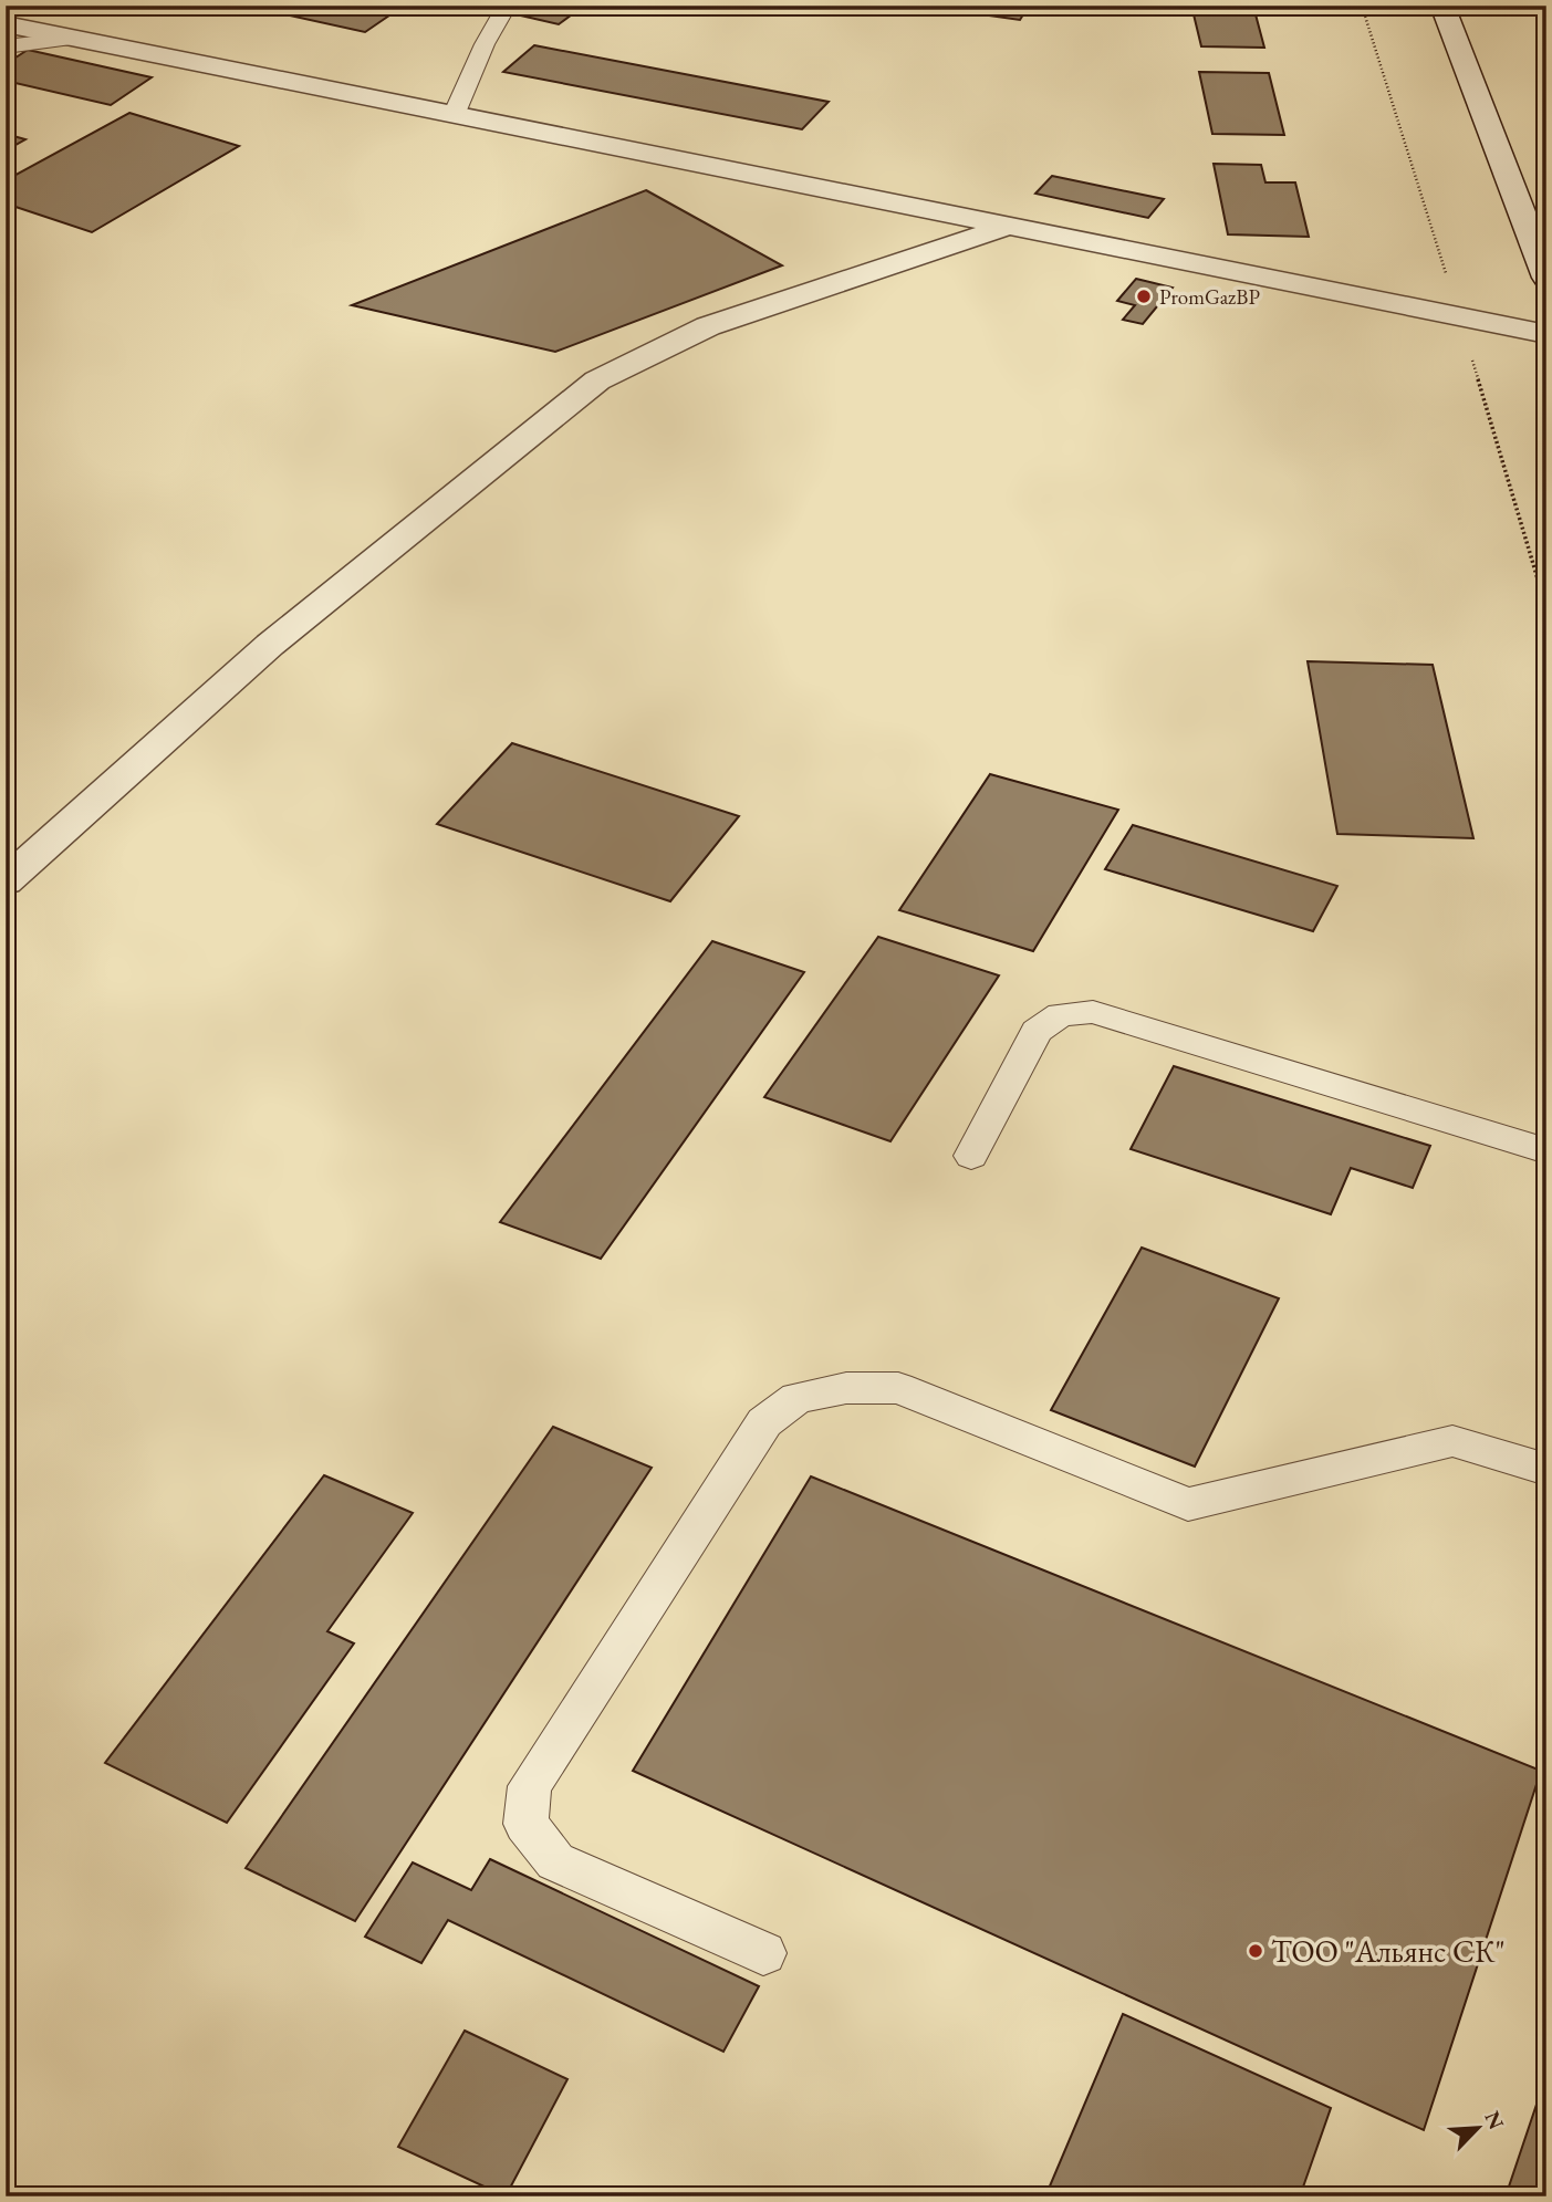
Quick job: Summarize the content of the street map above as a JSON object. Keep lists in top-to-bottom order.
{
  "places": ["PromGazBP", "ТОО \"Альянс СК\""],
  "north": "top right"
}
